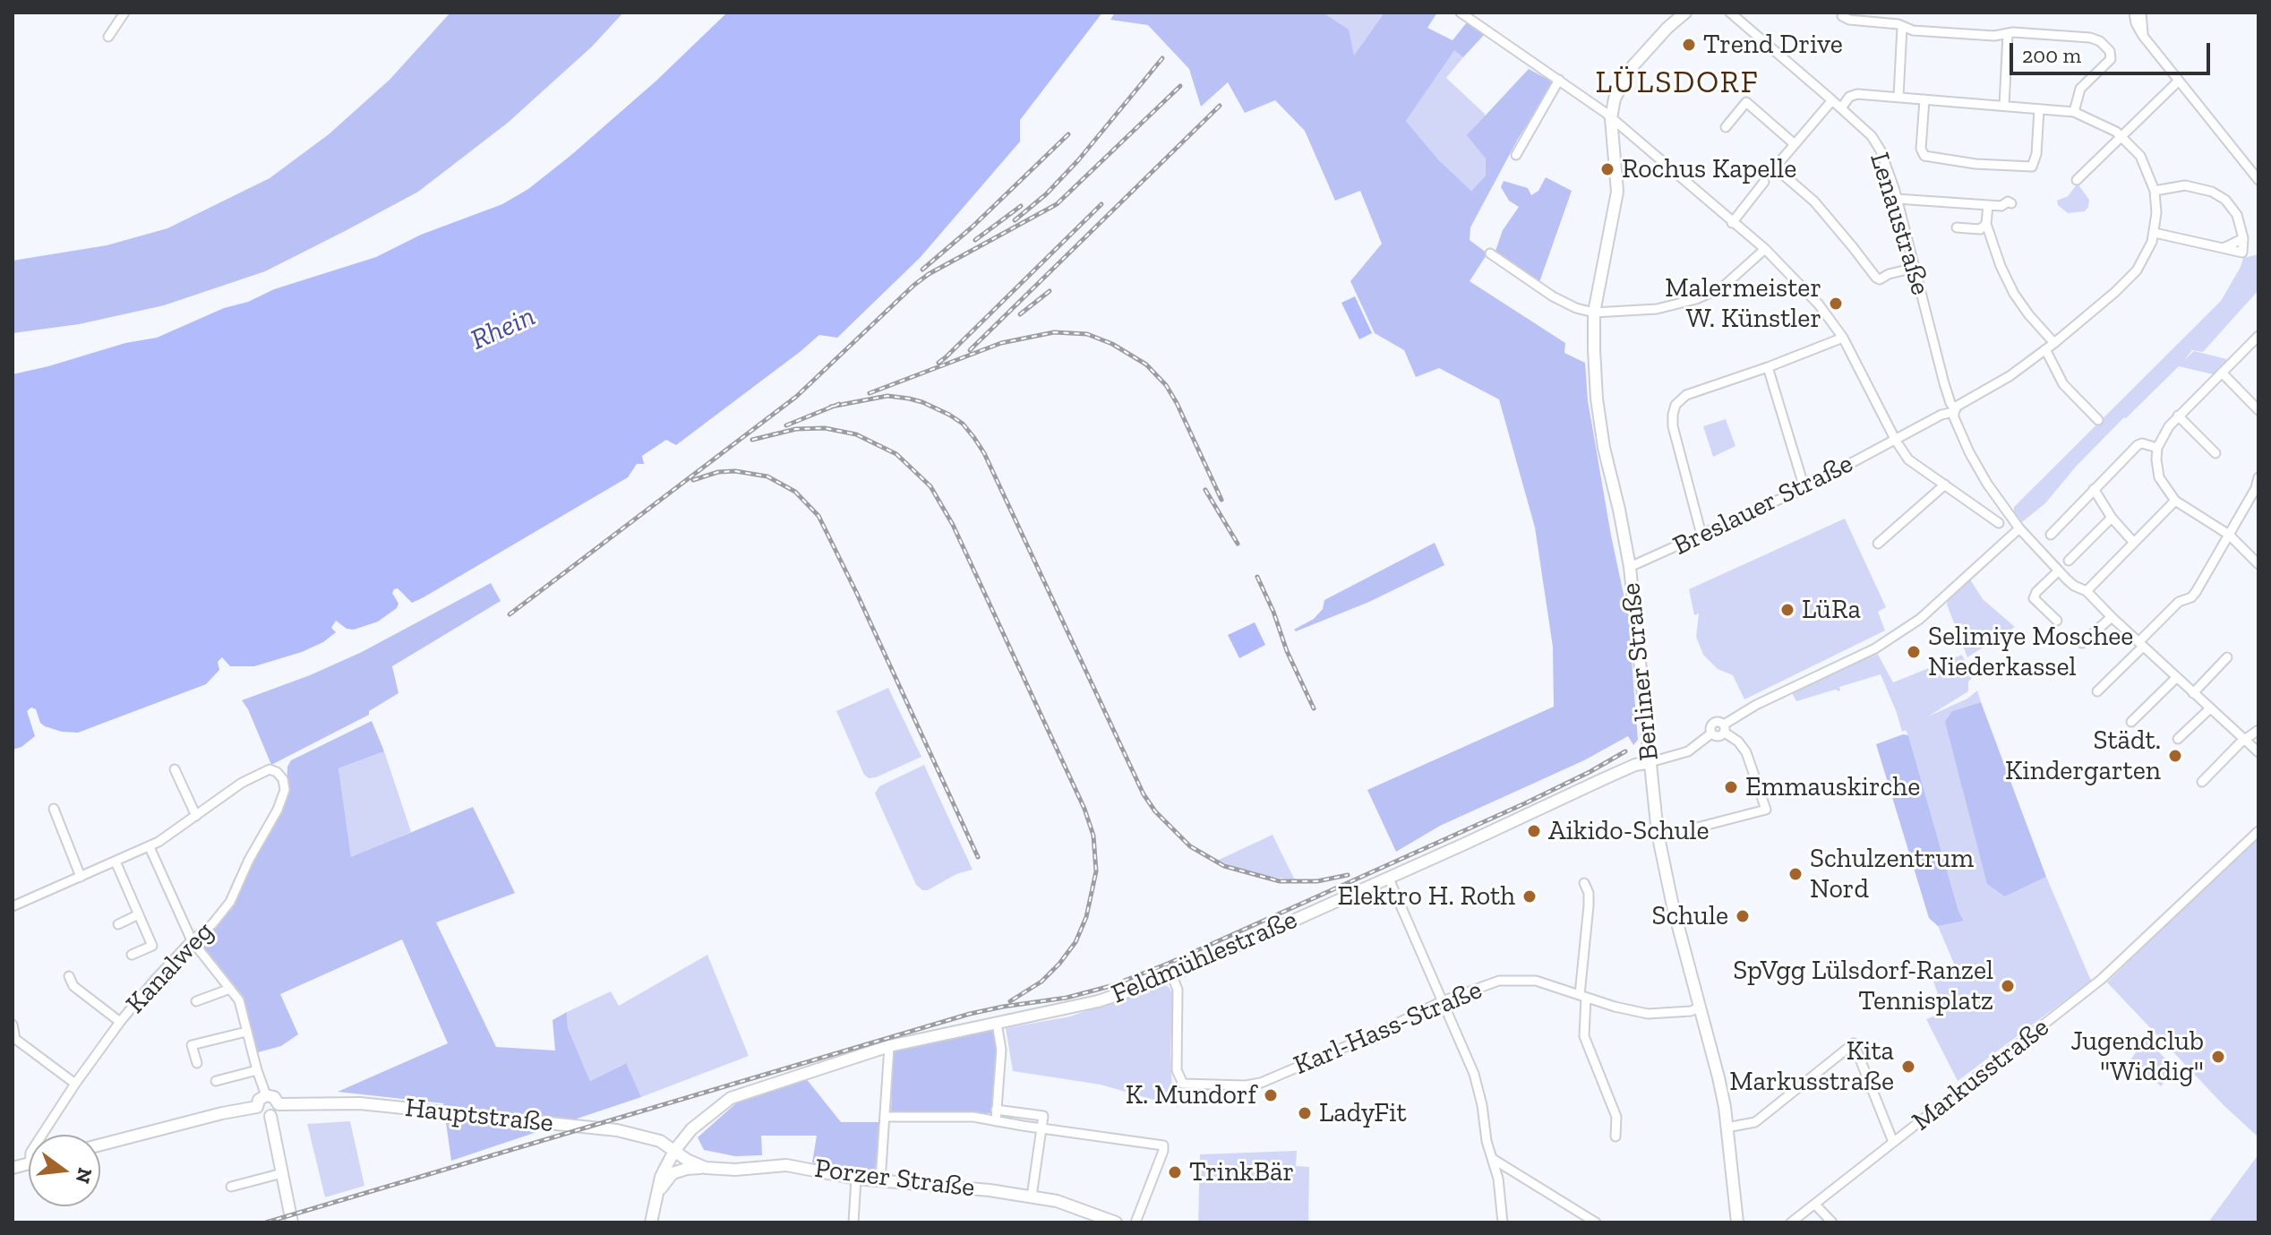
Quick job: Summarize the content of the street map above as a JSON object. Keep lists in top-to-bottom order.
{
  "streets": {
    "street": [
      "Lenaustraße",
      "Breslauer Straße",
      "Berliner Straße",
      "Feldmühlestraße",
      "Kanalweg",
      "Karl-Hass-Straße",
      "Markusstraße",
      "Hauptstraße",
      "Porzer Straße"
    ]
  },
  "crossings": [
    ["Lenaustraße", "Breslauer Straße"],
    ["Breslauer Straße", "Berliner Straße"],
    ["Berliner Straße", "Feldmühlestraße"],
    ["Berliner Straße", "Karl-Hass-Straße"],
    ["Feldmühlestraße", "Karl-Hass-Straße"],
    ["Feldmühlestraße", "Hauptstraße"],
    ["Feldmühlestraße", "Porzer Straße"],
    ["Hauptstraße", "Porzer Straße"]
  ],
  "districts": ["LÜLSDORF"],
  "water": ["Rhein"],
  "places": [
    "Trend Drive",
    "Rochus Kapelle",
    "Malermeister W. Künstler",
    "LüRa",
    "Selimiye Moschee Niederkassel",
    "Städt. Kindergarten",
    "Emmauskirche",
    "Aikido-Schule",
    "Schulzentrum Nord",
    "Elektro H. Roth",
    "Schule",
    "SpVgg Lülsdorf-Ranzel Tennisplatz",
    "Jugendclub \"Widdig\"",
    "Kita Markusstraße",
    "K. Mundorf",
    "LadyFit",
    "TrinkBär"
  ],
  "scale_bar": "200 m",
  "north": "right"
}
